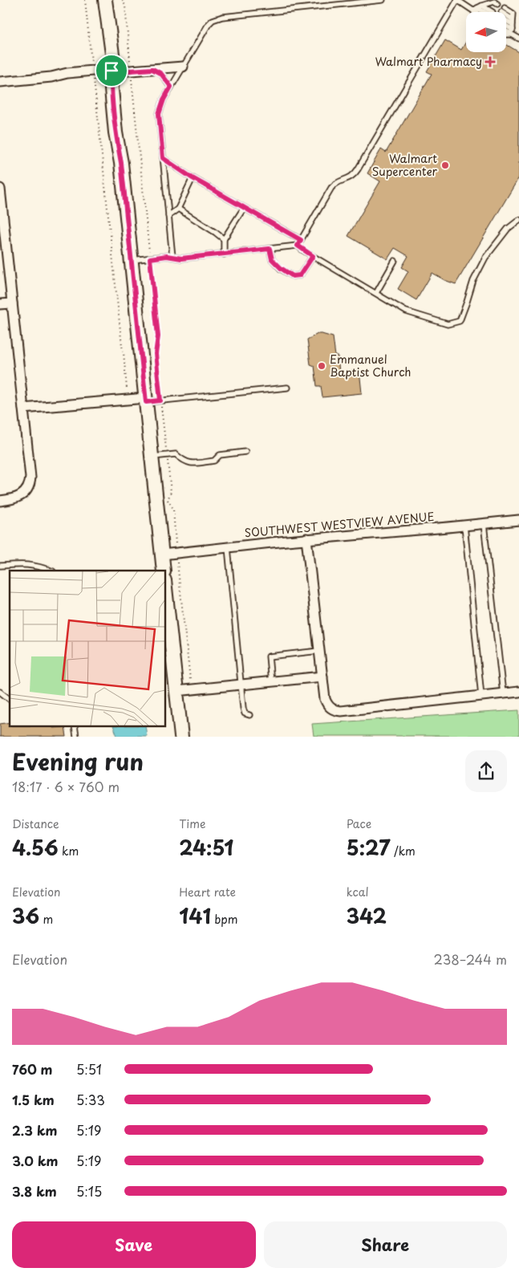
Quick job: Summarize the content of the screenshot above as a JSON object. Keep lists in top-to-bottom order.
{
  "streets": {
    "street": ["SOUTHWEST WESTVIEW AVENUE"]
  },
  "places": {
    "health": ["Walmart Pharmacy"],
    "other": ["Walmart Supercenter", "Emmanuel Baptist Church"]
  },
  "north": "left",
  "page": {
    "heading": ["Evening run", "18:17 · 6 × 760 m"],
    "stats": [
      ["Distance", "4.56 km"],
      ["Time", "24:51"],
      ["Pace", "5:27 /km"],
      ["Elevation", "36 m"],
      ["Heart rate", "141 bpm"],
      ["kcal", "342"]
    ],
    "chart": ["Elevation", "238–244 m"],
    "list": [
      {
        "name": "760 m",
        "note": "5:51"
      },
      {
        "name": "1.5 km",
        "note": "5:33"
      },
      {
        "name": "2.3 km",
        "note": "5:19"
      },
      {
        "name": "3.0 km",
        "note": "5:19"
      },
      {
        "name": "3.8 km",
        "note": "5:15"
      }
    ],
    "buttons": ["Save", "Share"]
  }
}
